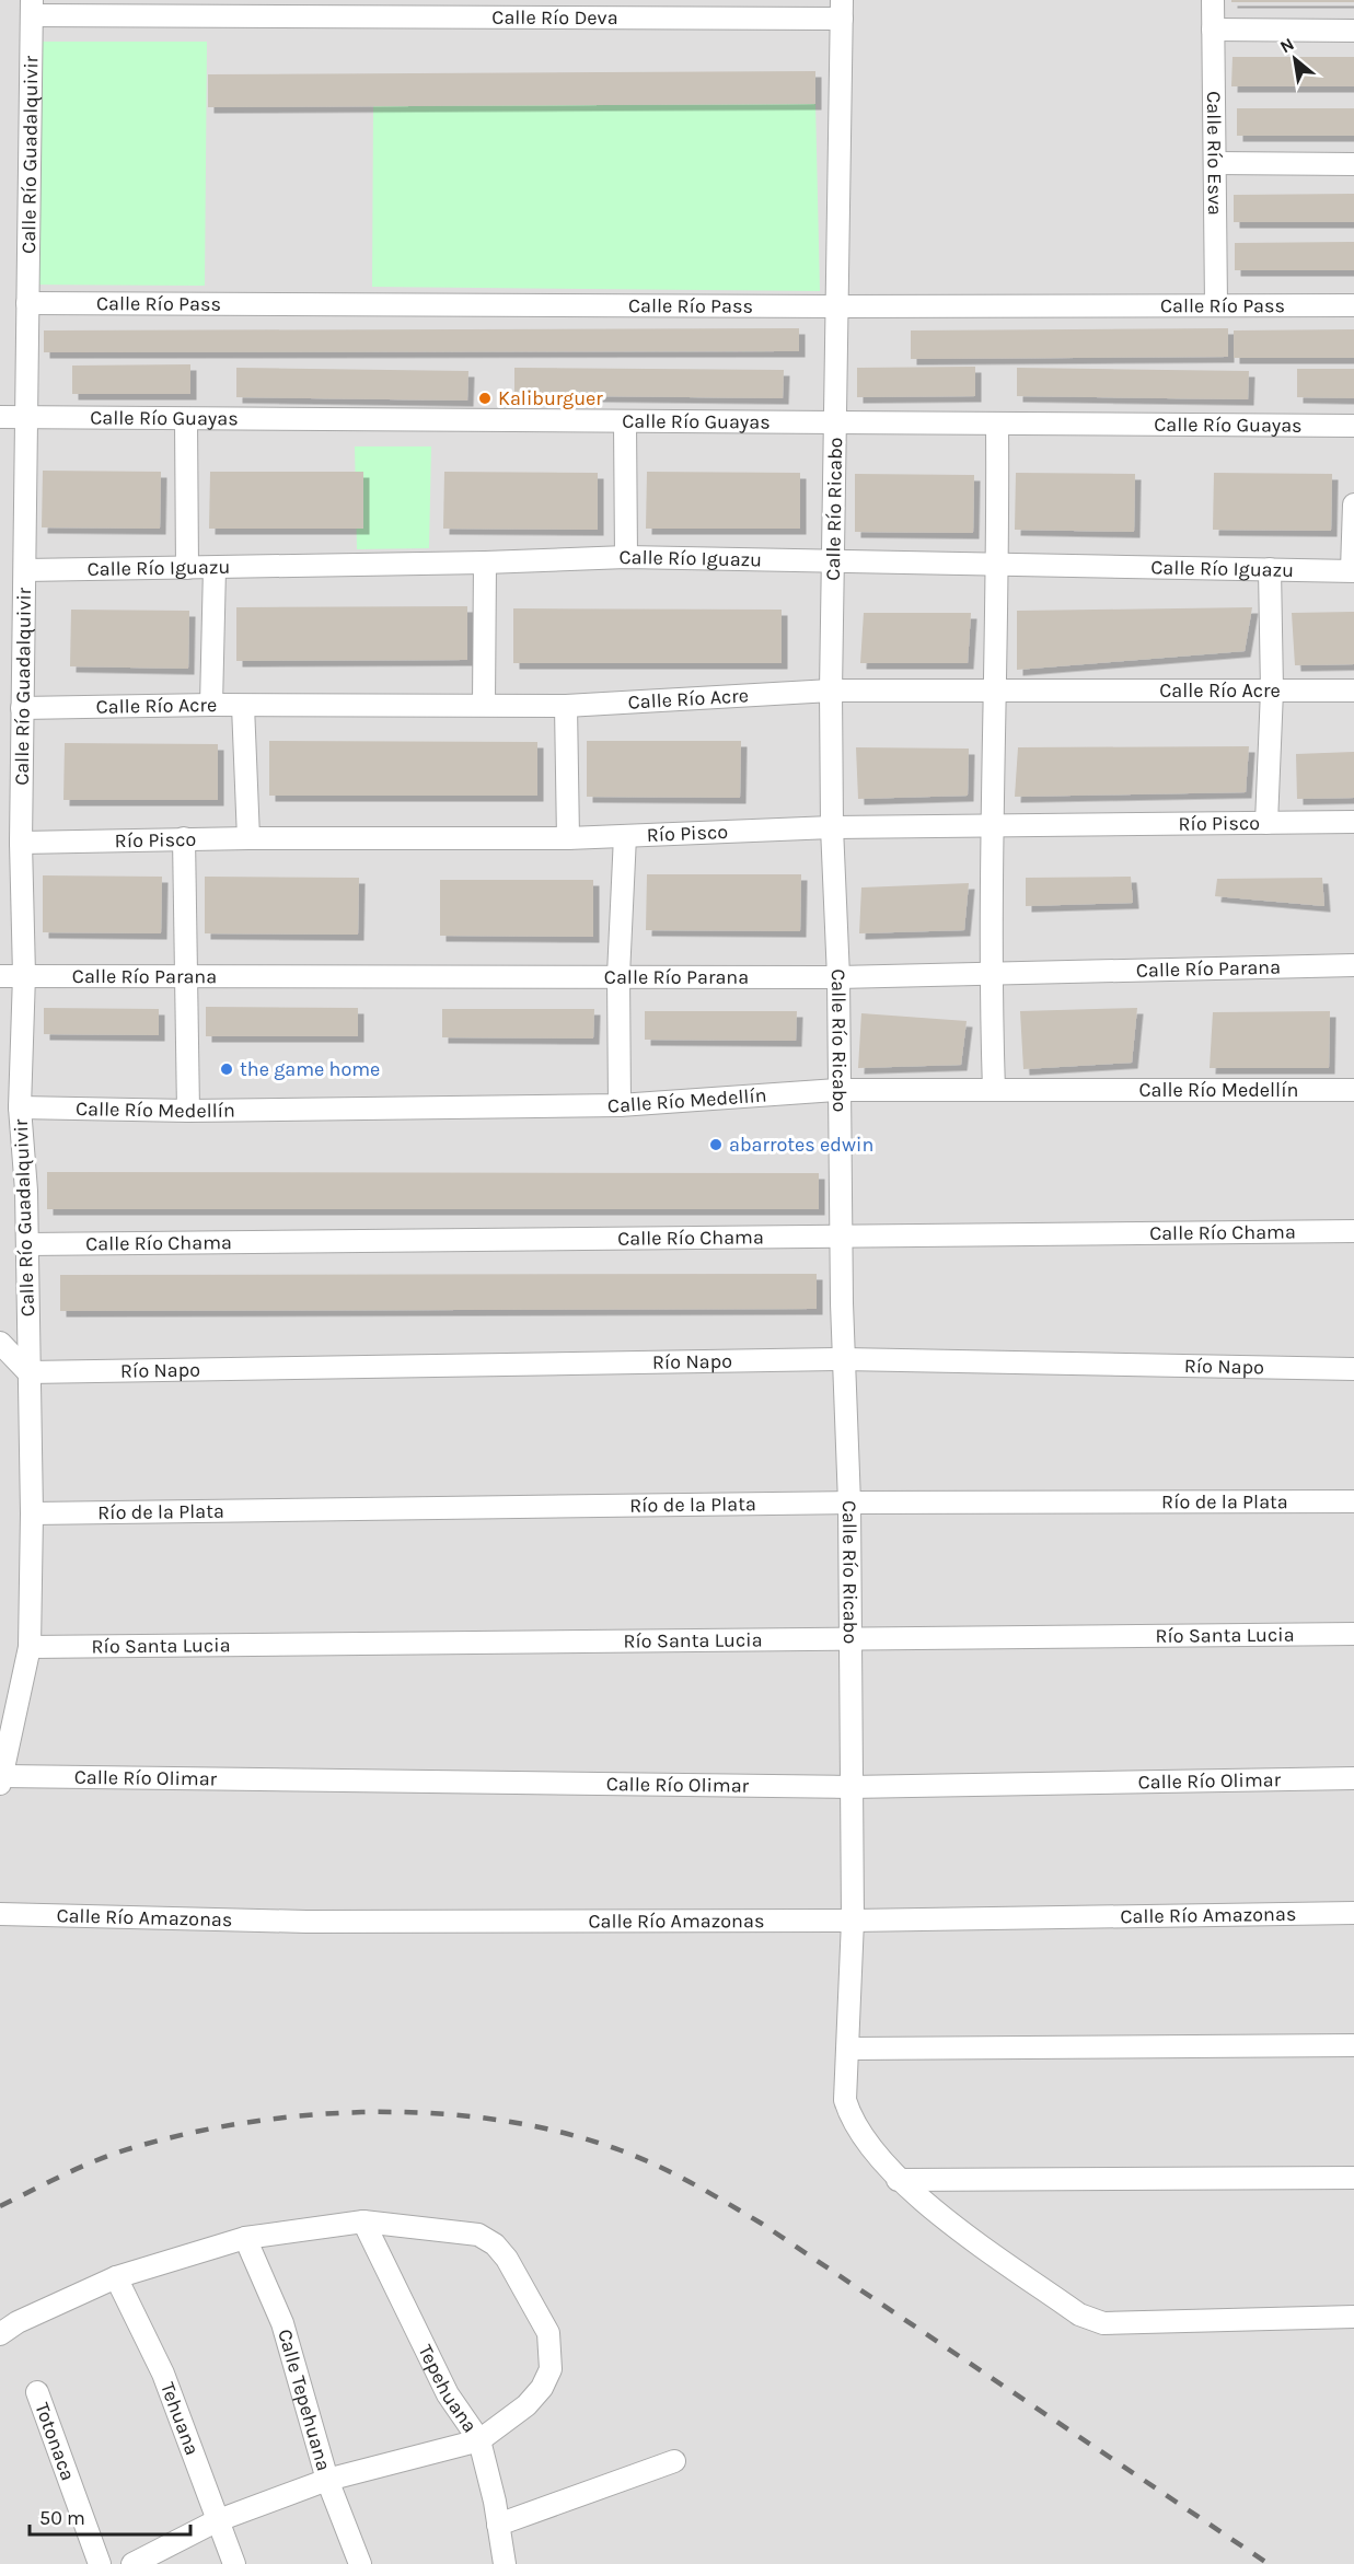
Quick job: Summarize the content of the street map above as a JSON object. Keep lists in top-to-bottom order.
{
  "streets": {
    "street": [
      "Calle Río Deva",
      "Calle Río Esva",
      "Calle Río Guadalquivir",
      "Calle Río Pass",
      "Calle Río Guayas",
      "Calle Río Ricabo",
      "Calle Río Iguazu",
      "Calle Río Acre",
      "Río Pisco",
      "Calle Río Parana",
      "Calle Río Medellín",
      "Calle Río Chama",
      "Río Napo",
      "Río de la Plata",
      "Río Santa Lucia",
      "Calle Río Olimar",
      "Calle Río Amazonas",
      "Tepehuana",
      "Calle Tepehuana",
      "Tehuana",
      "Totonaca"
    ]
  },
  "crossings": [
    ["Calle Río Deva", "Calle Río Guadalquivir"],
    ["Calle Río Deva", "Calle Río Ricabo"],
    ["Calle Río Esva", "Calle Río Pass"],
    ["Calle Río Guadalquivir", "Calle Río Pass"],
    ["Calle Río Guadalquivir", "Calle Río Guayas"],
    ["Calle Río Guadalquivir", "Calle Río Iguazu"],
    ["Calle Río Guadalquivir", "Calle Río Acre"],
    ["Calle Río Guadalquivir", "Río Pisco"],
    ["Calle Río Guadalquivir", "Calle Río Parana"],
    ["Calle Río Guadalquivir", "Calle Río Medellín"],
    ["Calle Río Guadalquivir", "Calle Río Chama"],
    ["Calle Río Guadalquivir", "Río Napo"],
    ["Calle Río Guadalquivir", "Río de la Plata"],
    ["Calle Río Guadalquivir", "Río Santa Lucia"],
    ["Calle Río Guadalquivir", "Calle Río Olimar"],
    ["Calle Río Pass", "Calle Río Ricabo"],
    ["Calle Río Guayas", "Calle Río Ricabo"],
    ["Calle Río Ricabo", "Calle Río Iguazu"],
    ["Calle Río Ricabo", "Calle Río Acre"],
    ["Calle Río Ricabo", "Río Pisco"],
    ["Calle Río Ricabo", "Calle Río Parana"],
    ["Calle Río Ricabo", "Calle Río Medellín"],
    ["Calle Río Ricabo", "Calle Río Chama"],
    ["Calle Río Ricabo", "Río Napo"],
    ["Calle Río Ricabo", "Río de la Plata"],
    ["Calle Río Ricabo", "Río Santa Lucia"],
    ["Calle Río Ricabo", "Calle Río Olimar"],
    ["Calle Río Ricabo", "Calle Río Amazonas"]
  ],
  "places": ["Kaliburguer", "the game home", "abarrotes edwin"],
  "scale_bar": "50 m",
  "north": "top left"
}
